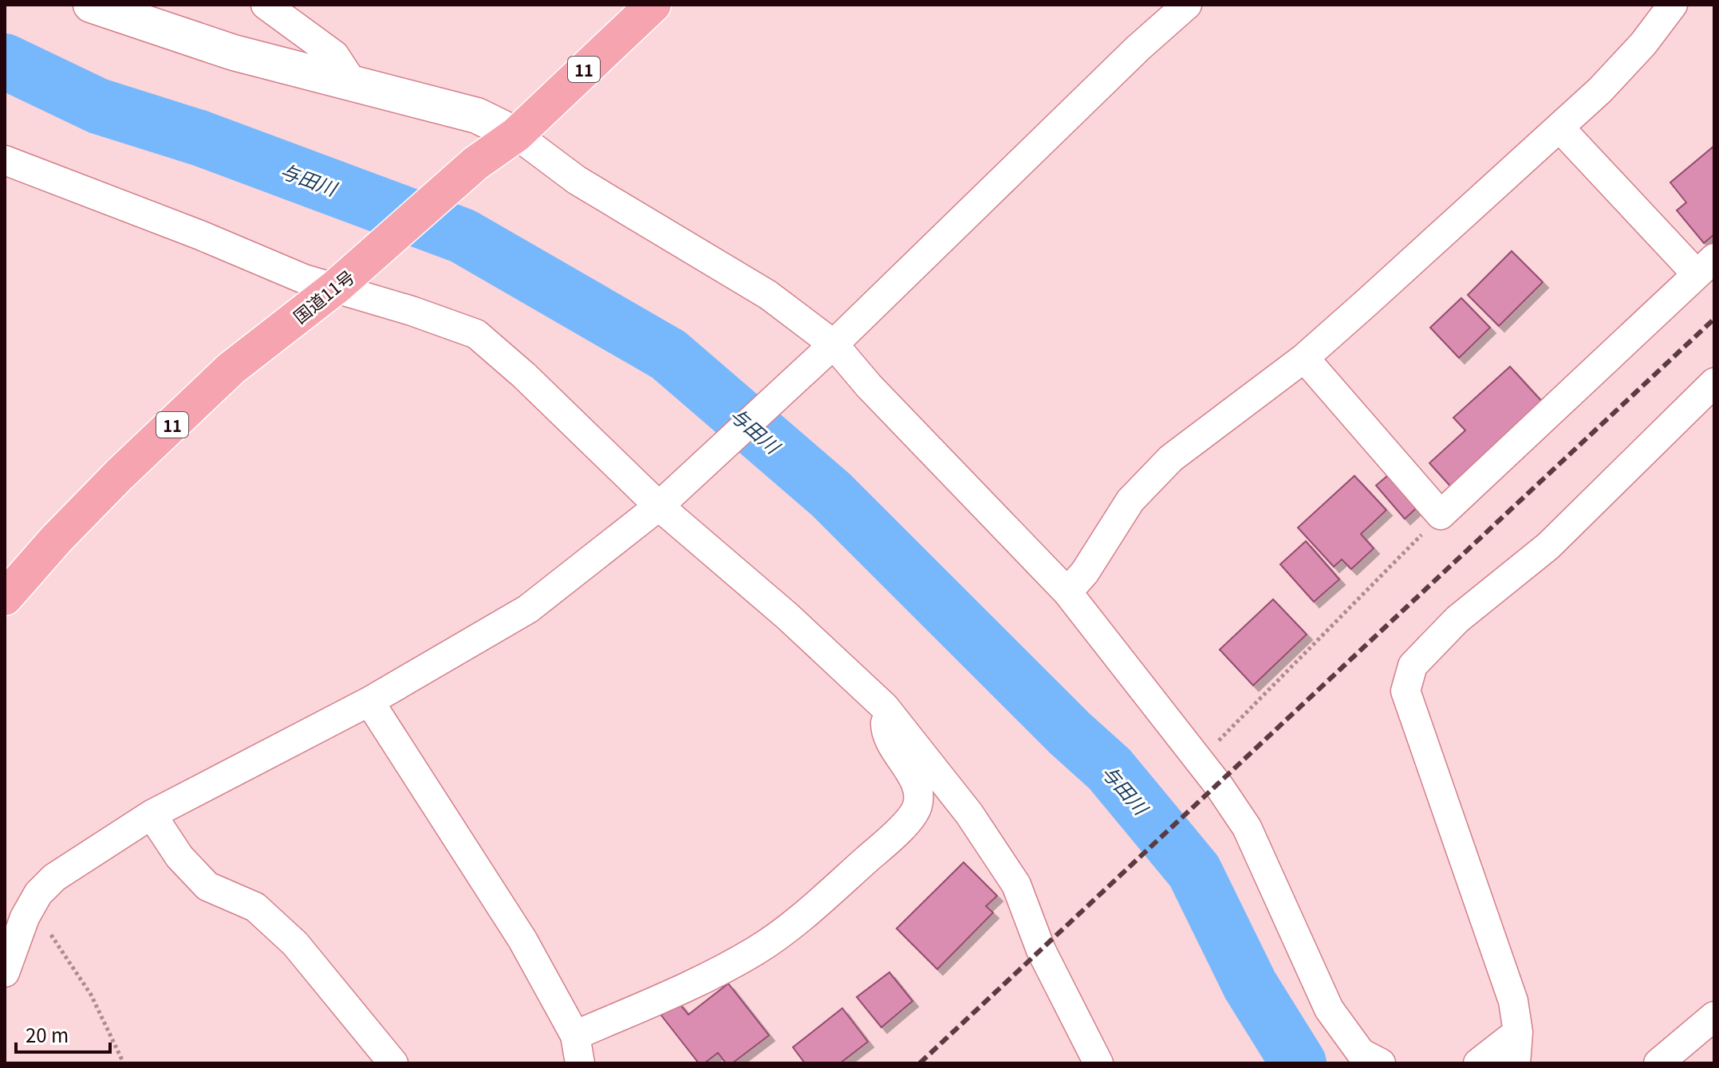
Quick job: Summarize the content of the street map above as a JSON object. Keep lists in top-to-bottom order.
{
  "streets": {
    "highway": ["11", "国道11号"]
  },
  "water": ["与田川"],
  "scale_bar": "20 m"
}
